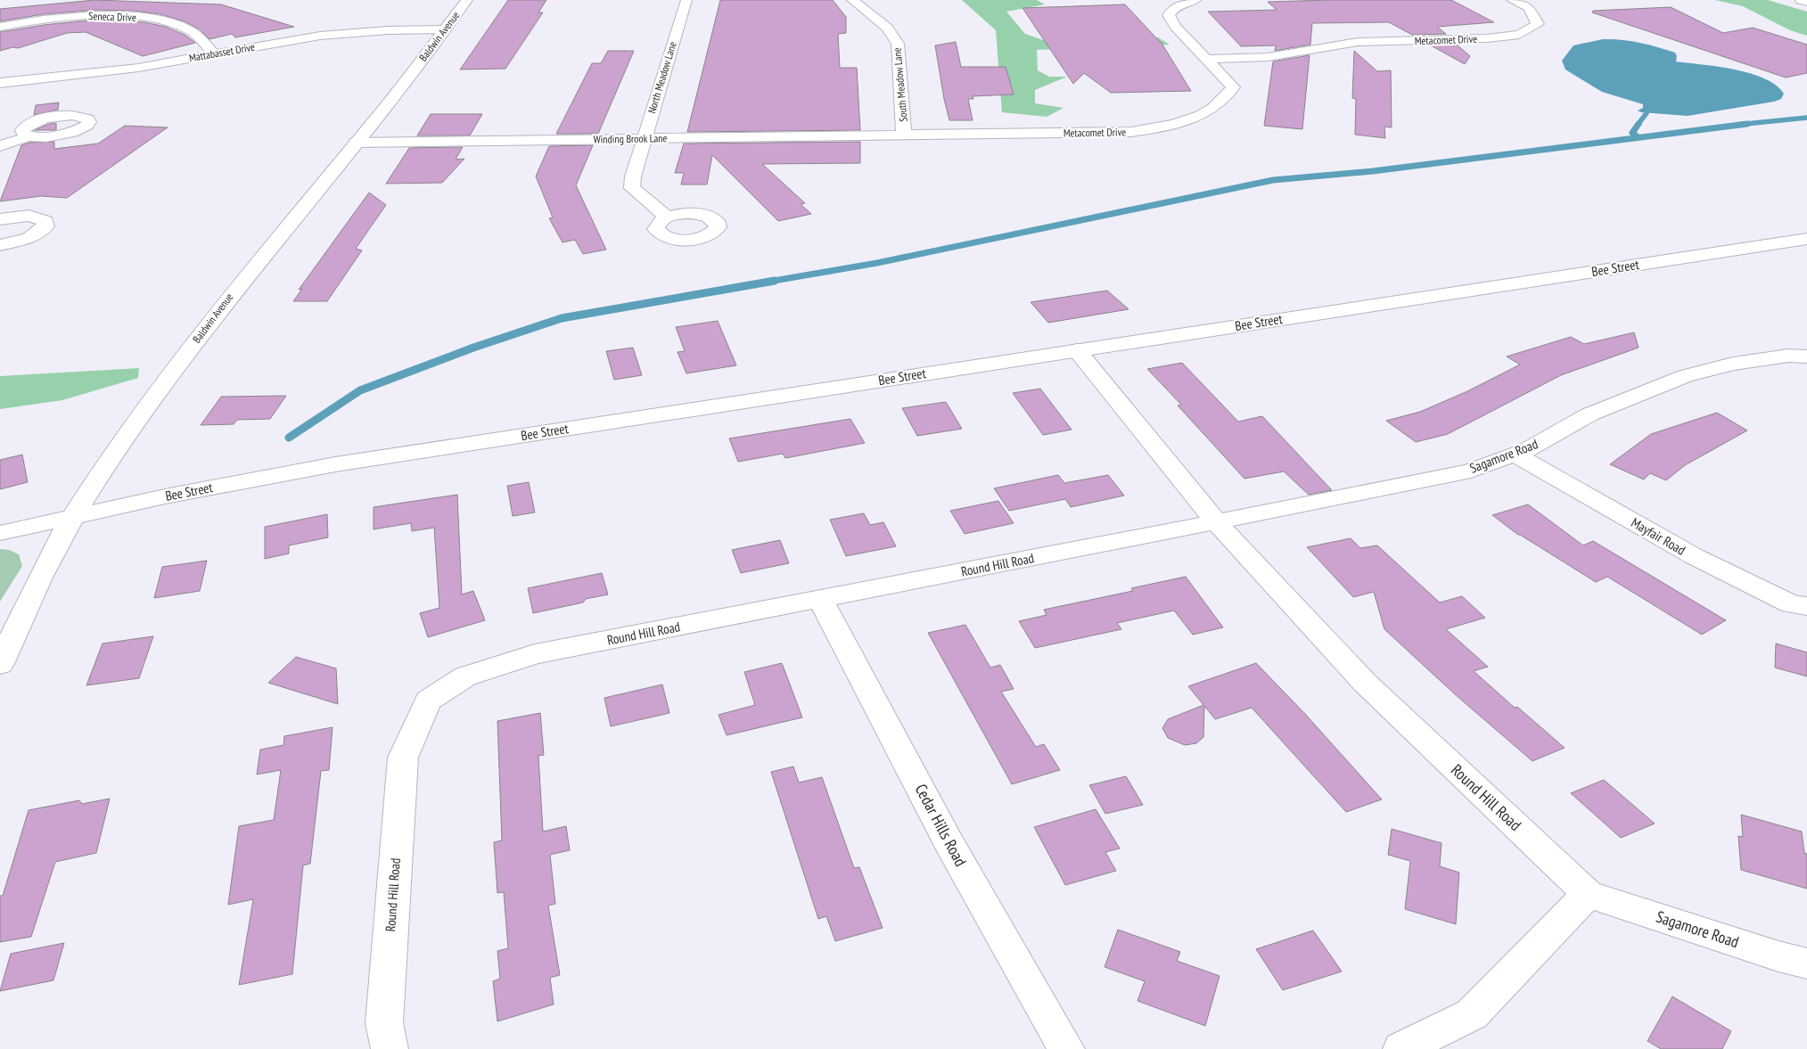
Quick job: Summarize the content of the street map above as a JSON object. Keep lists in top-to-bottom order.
{
  "streets": {
    "main road": [
      "Seneca Drive",
      "Baldwin Avenue",
      "Metacomet Drive",
      "Mattabasset Drive",
      "North Meadow Lane",
      "South Meadow Lane",
      "Winding Brook Lane",
      "Bee Street",
      "Sagamore Road",
      "Mayfair Road",
      "Round Hill Road",
      "Cedar Hills Road"
    ]
  },
  "crossings": [
    ["Seneca Drive", "Mattabasset Drive"],
    ["Baldwin Avenue", "Mattabasset Drive"],
    ["Baldwin Avenue", "Winding Brook Lane"],
    ["Baldwin Avenue", "Bee Street"],
    ["Metacomet Drive", "South Meadow Lane"],
    ["Metacomet Drive", "Winding Brook Lane"],
    ["North Meadow Lane", "Winding Brook Lane"],
    ["South Meadow Lane", "Winding Brook Lane"],
    ["Bee Street", "Round Hill Road"],
    ["Sagamore Road", "Mayfair Road"],
    ["Sagamore Road", "Round Hill Road"],
    ["Round Hill Road", "Cedar Hills Road"]
  ]
}
